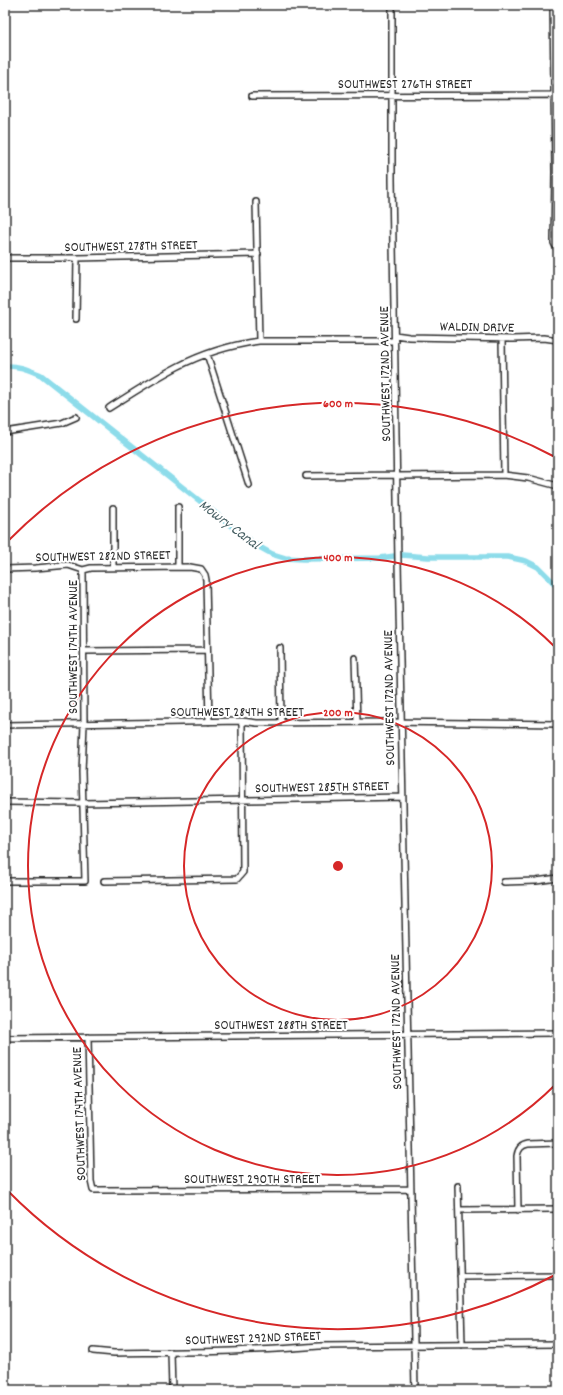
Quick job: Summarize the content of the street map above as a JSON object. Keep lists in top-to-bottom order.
{
  "streets": {
    "street": [
      "SOUTHWEST 276TH STREET",
      "SOUTHWEST 278TH STREET",
      "WALDIN DRIVE",
      "SOUTHWEST 172ND AVENUE",
      "SOUTHWEST 282ND STREET",
      "SOUTHWEST 174TH AVENUE",
      "SOUTHWEST 284TH STREET",
      "SOUTHWEST 285TH STREET",
      "SOUTHWEST 288TH STREET",
      "SOUTHWEST 290TH STREET",
      "SOUTHWEST 292ND STREET"
    ]
  },
  "crossings": [
    ["SOUTHWEST 276TH STREET", "SOUTHWEST 172ND AVENUE"],
    ["WALDIN DRIVE", "SOUTHWEST 172ND AVENUE"],
    ["SOUTHWEST 172ND AVENUE", "SOUTHWEST 284TH STREET"],
    ["SOUTHWEST 172ND AVENUE", "SOUTHWEST 285TH STREET"],
    ["SOUTHWEST 172ND AVENUE", "SOUTHWEST 288TH STREET"],
    ["SOUTHWEST 172ND AVENUE", "SOUTHWEST 290TH STREET"],
    ["SOUTHWEST 172ND AVENUE", "SOUTHWEST 292ND STREET"],
    ["SOUTHWEST 282ND STREET", "SOUTHWEST 174TH AVENUE"],
    ["SOUTHWEST 174TH AVENUE", "SOUTHWEST 284TH STREET"],
    ["SOUTHWEST 174TH AVENUE", "SOUTHWEST 285TH STREET"],
    ["SOUTHWEST 174TH AVENUE", "SOUTHWEST 288TH STREET"],
    ["SOUTHWEST 174TH AVENUE", "SOUTHWEST 290TH STREET"]
  ],
  "water": ["Mowry Canal"],
  "rings": ["600 m", "400 m", "200 m"]
}
